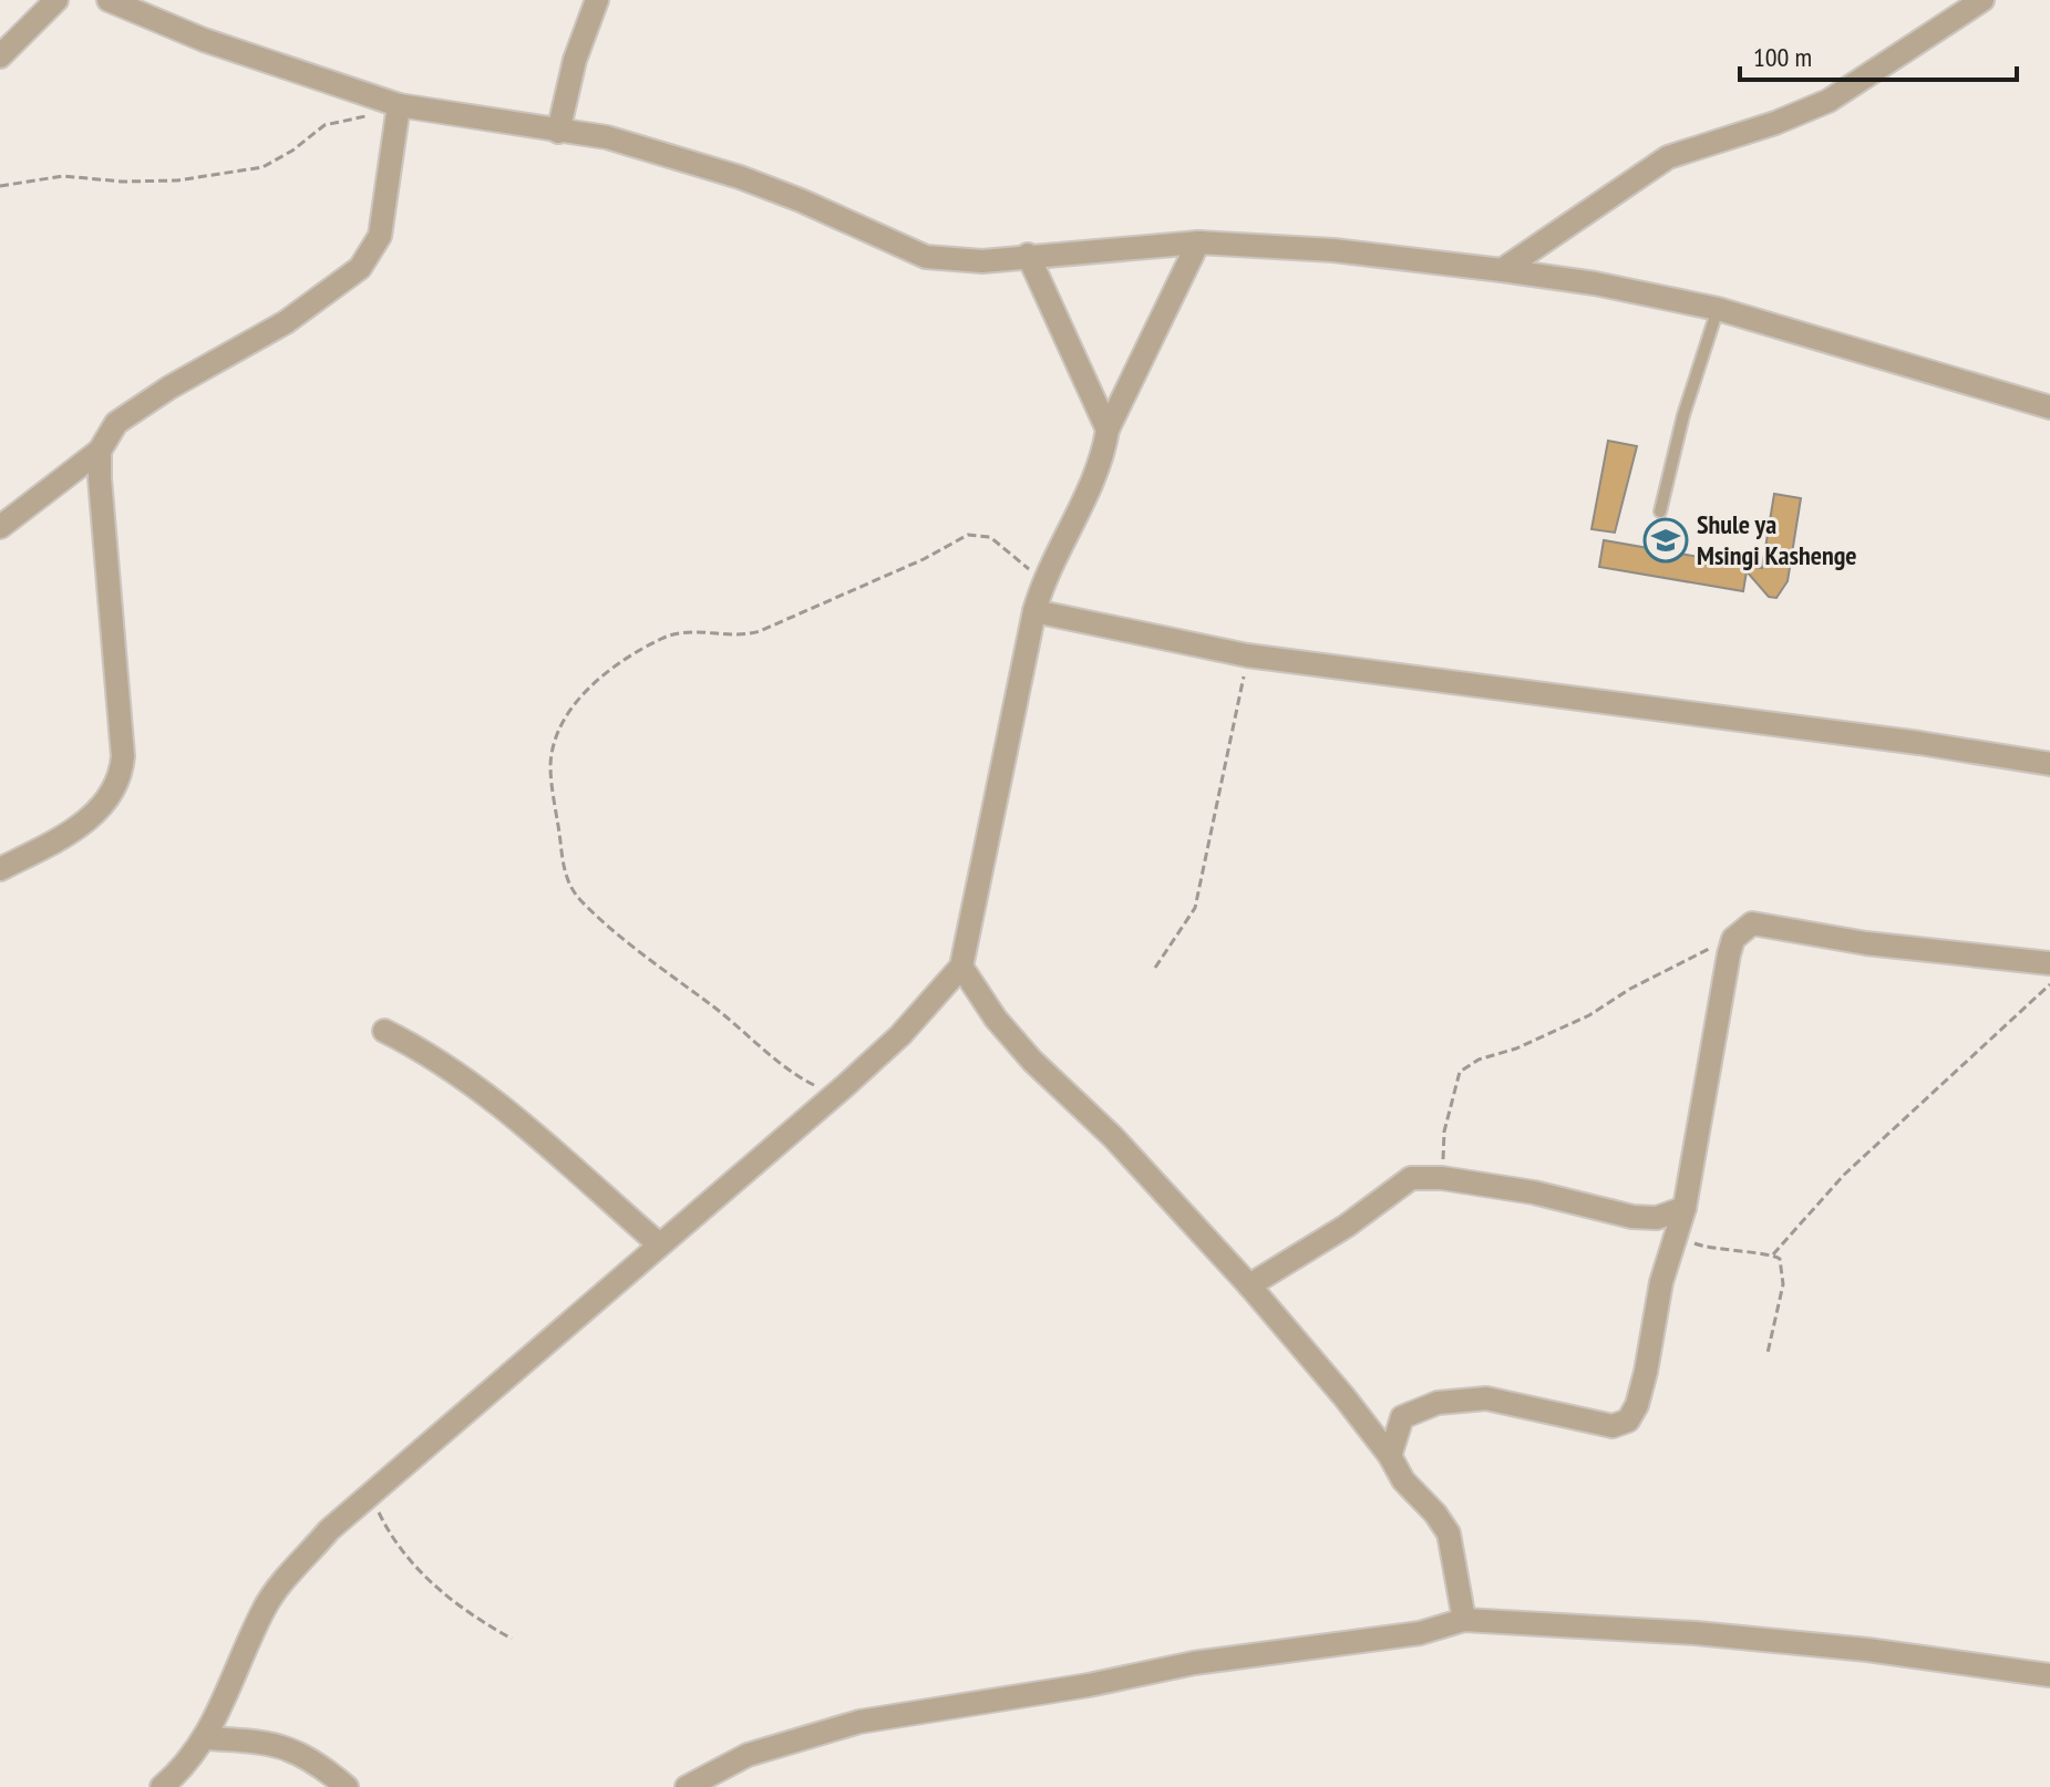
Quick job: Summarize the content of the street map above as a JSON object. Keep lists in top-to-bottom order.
{
  "places": {
    "school or university": ["Shule ya Msingi Kashenge"]
  },
  "scale_bar": "100 m"
}
